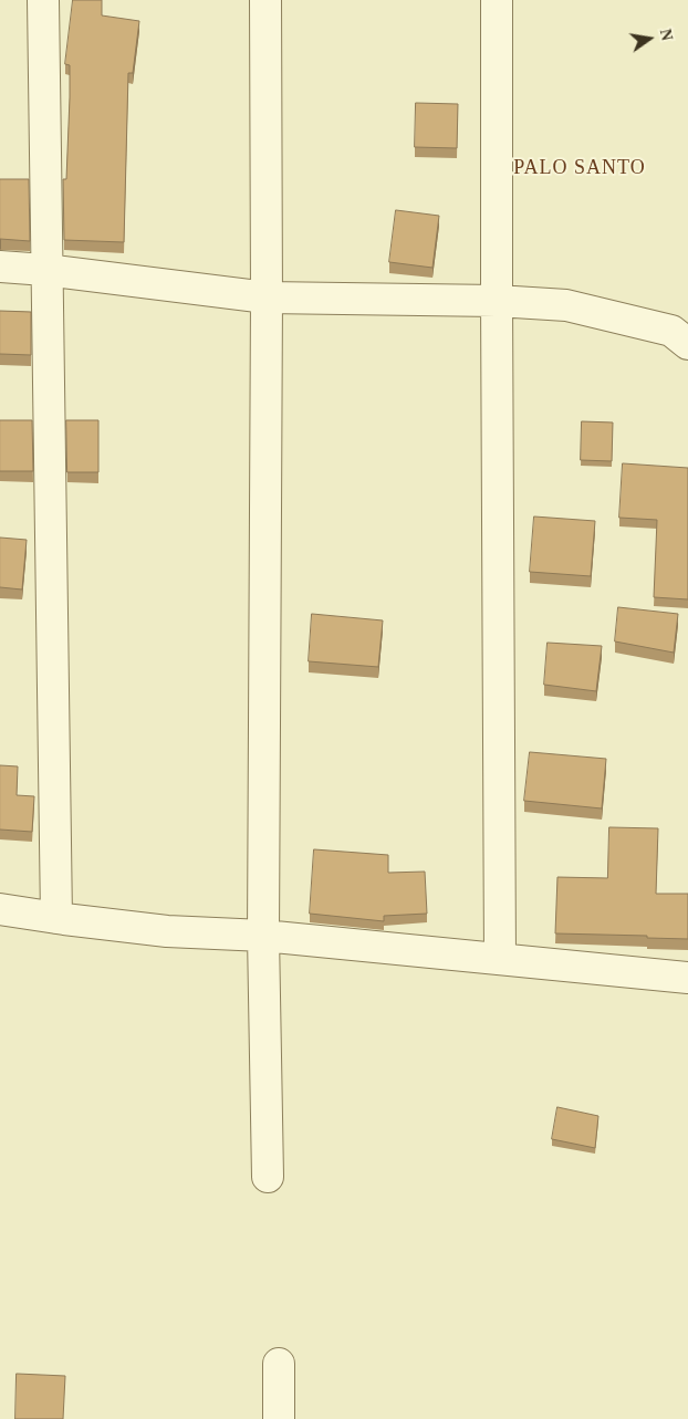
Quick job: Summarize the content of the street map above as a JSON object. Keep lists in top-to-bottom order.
{
  "districts": ["PALO SANTO"],
  "north": "right"
}
